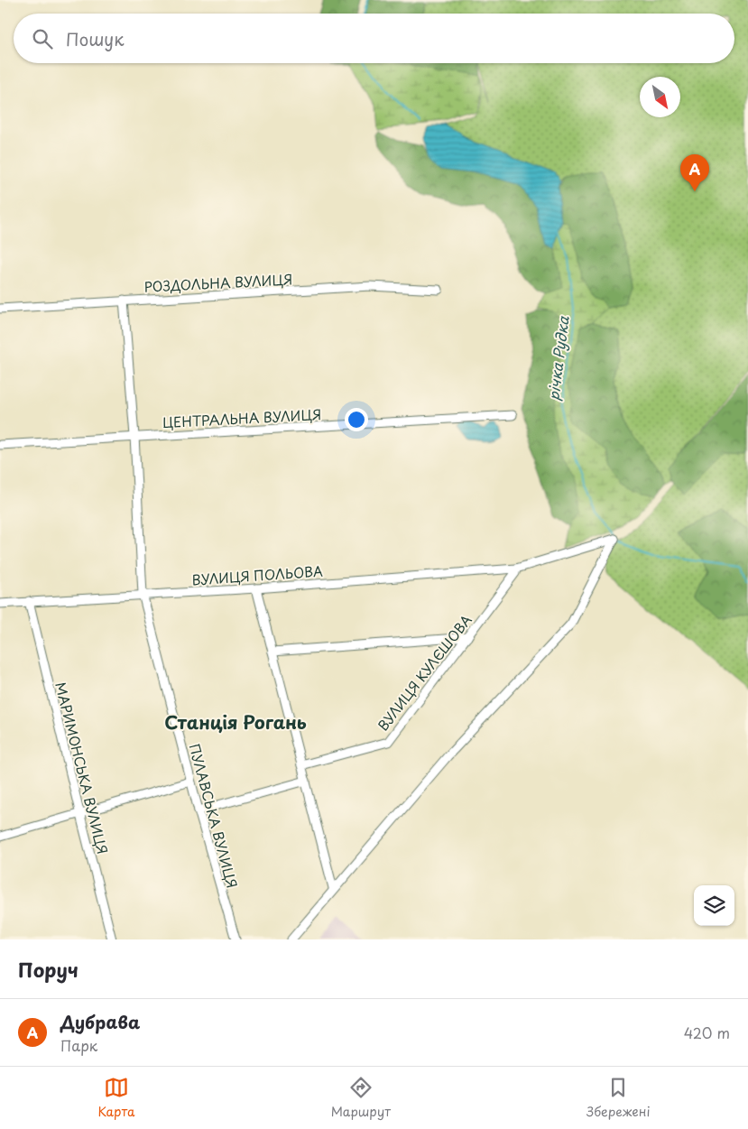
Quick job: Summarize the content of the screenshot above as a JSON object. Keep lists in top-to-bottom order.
{
  "streets": {
    "street": [
      "РОЗДОЛЬНА ВУЛИЦЯ",
      "ЦЕНТРАЛЬНА ВУЛИЦЯ",
      "ВУЛИЦЯ ПОЛЬОВА",
      "ВУЛИЦЯ КУЛЄШОВА",
      "МАРИМОНСЬКА ВУЛИЦЯ",
      "ПУЛАВСЬКА ВУЛИЦЯ"
    ]
  },
  "crossings": [
    ["РОЗДОЛЬНА ВУЛИЦЯ", "ПУЛАВСЬКА ВУЛИЦЯ"],
    ["ЦЕНТРАЛЬНА ВУЛИЦЯ", "ПУЛАВСЬКА ВУЛИЦЯ"],
    ["ВУЛИЦЯ ПОЛЬОВА", "ВУЛИЦЯ КУЛЄШОВА"],
    ["ВУЛИЦЯ ПОЛЬОВА", "МАРИМОНСЬКА ВУЛИЦЯ"],
    ["ВУЛИЦЯ ПОЛЬОВА", "ПУЛАВСЬКА ВУЛИЦЯ"]
  ],
  "districts": ["Станція Рогань"],
  "water": ["річка Рудка"],
  "north": "bottom right",
  "page": {
    "search": "Пошук",
    "pins": "A",
    "heading": "Поруч",
    "list": [
      {
        "mark": "A",
        "name": "Дубрава",
        "note": "Парк",
        "value": "420 m"
      }
    ],
    "nav": ["Карта", "Маршрут", "Збережені"]
  }
}
